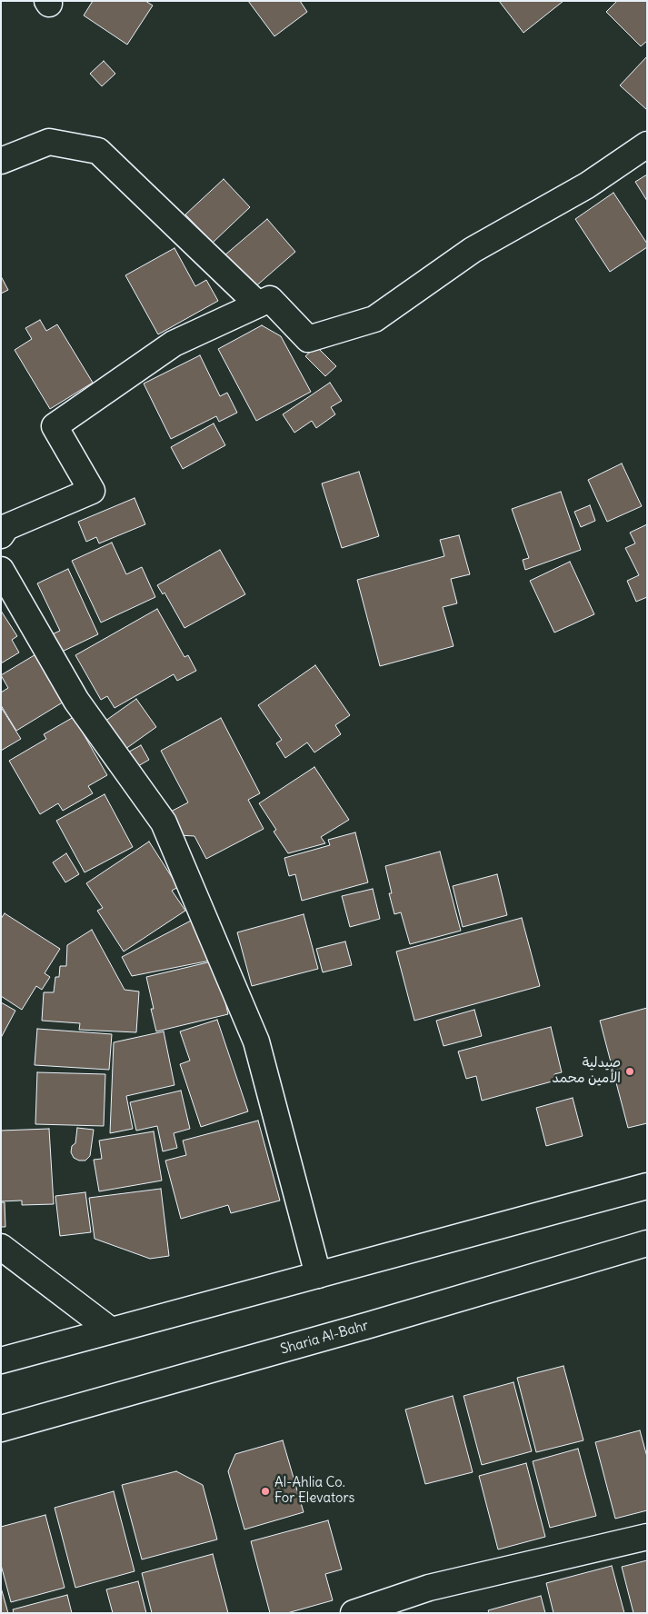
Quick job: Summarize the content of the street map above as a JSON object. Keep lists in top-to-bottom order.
{
  "streets": {
    "street": ["Sharia Al-Bahr"]
  },
  "places": ["صيدلية الأمين محمد", "Al-Ahlia Co. For Elevators"]
}
